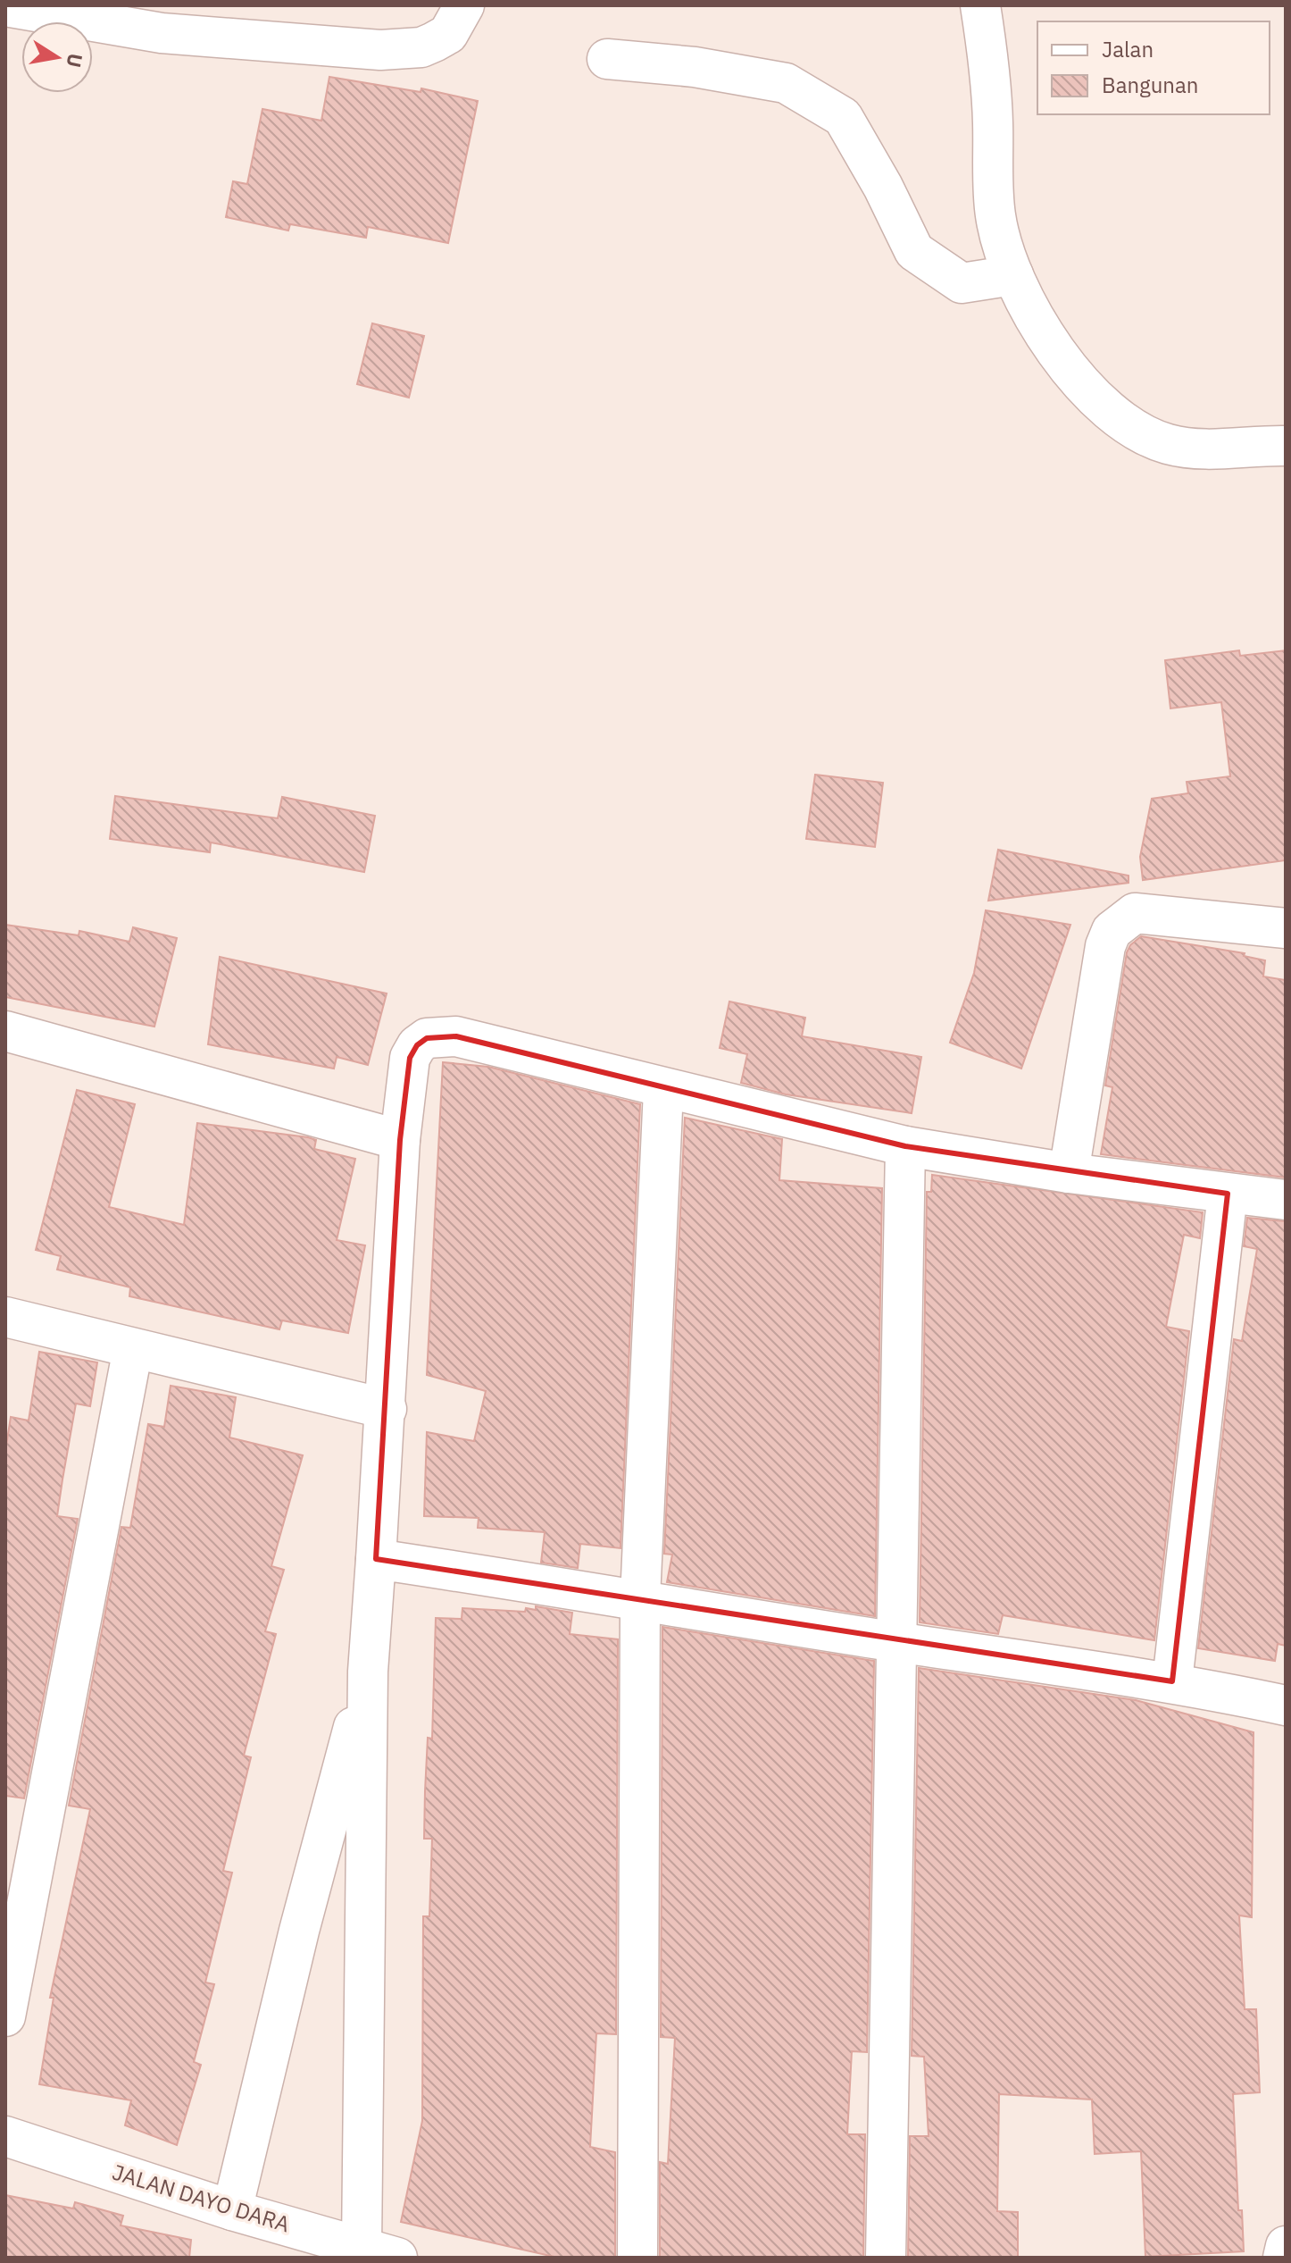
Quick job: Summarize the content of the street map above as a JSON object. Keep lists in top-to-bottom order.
{
  "streets": {
    "street": ["JALAN DAYO DARA"]
  },
  "legend": ["Jalan", "Bangunan"],
  "north": "right"
}
